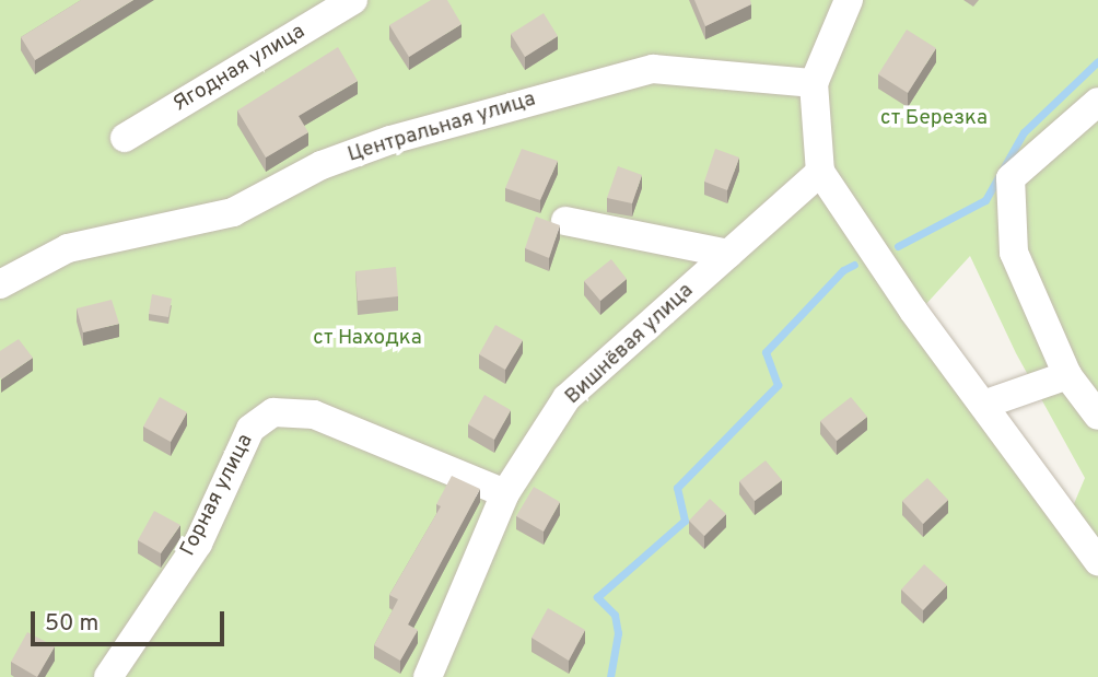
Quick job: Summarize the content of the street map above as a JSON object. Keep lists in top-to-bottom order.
{
  "streets": {
    "street": [
      "Ягодная улица",
      "Центральная улица",
      "Вишнёвая улица",
      "Горная улица"
    ]
  },
  "crossings": [
    ["Вишнёвая улица", "Горная улица"]
  ],
  "parks": ["ст Березка", "ст Находка"],
  "scale_bar": "50 m"
}
